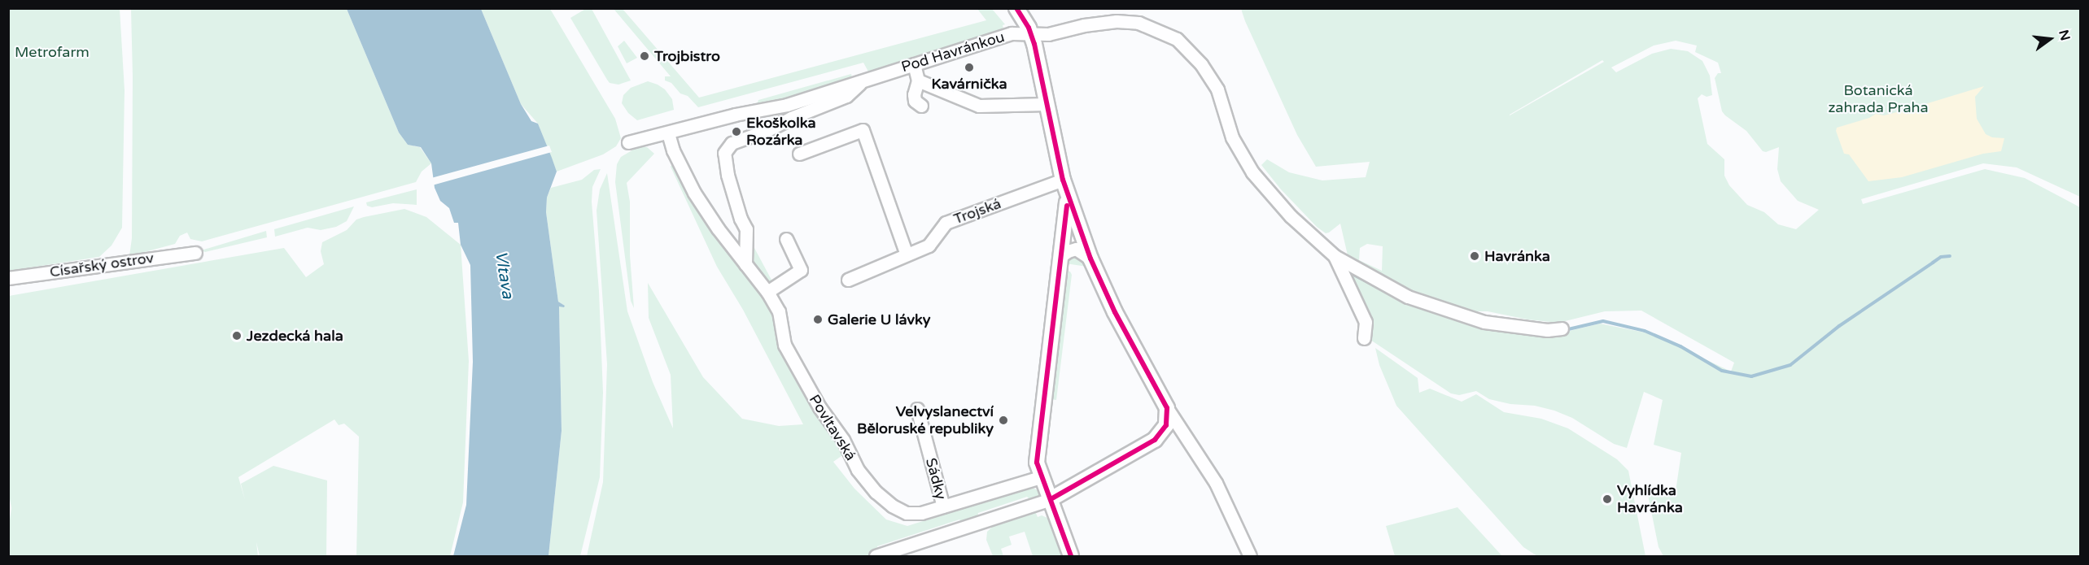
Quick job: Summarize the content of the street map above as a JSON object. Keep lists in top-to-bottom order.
{
  "streets": {
    "street": [
      "Pod Havránkou",
      "Trojská",
      "Císařský ostrov",
      "Povltavská",
      "Sádky"
    ]
  },
  "crossings": [
    ["Pod Havránkou", "Povltavská"],
    ["Povltavská", "Sádky"]
  ],
  "water": ["Vltava"],
  "parks": ["Metrofarm", "Botanická zahrada Praha"],
  "places": [
    "Trojbistro",
    "Kavárnička",
    "Ekoškolka Rozárka",
    "Havránka",
    "Galerie U lávky",
    "Jezdecká hala",
    "Velvyslanectví Běloruské republiky",
    "Vyhlídka Havránka"
  ],
  "north": "right"
}
